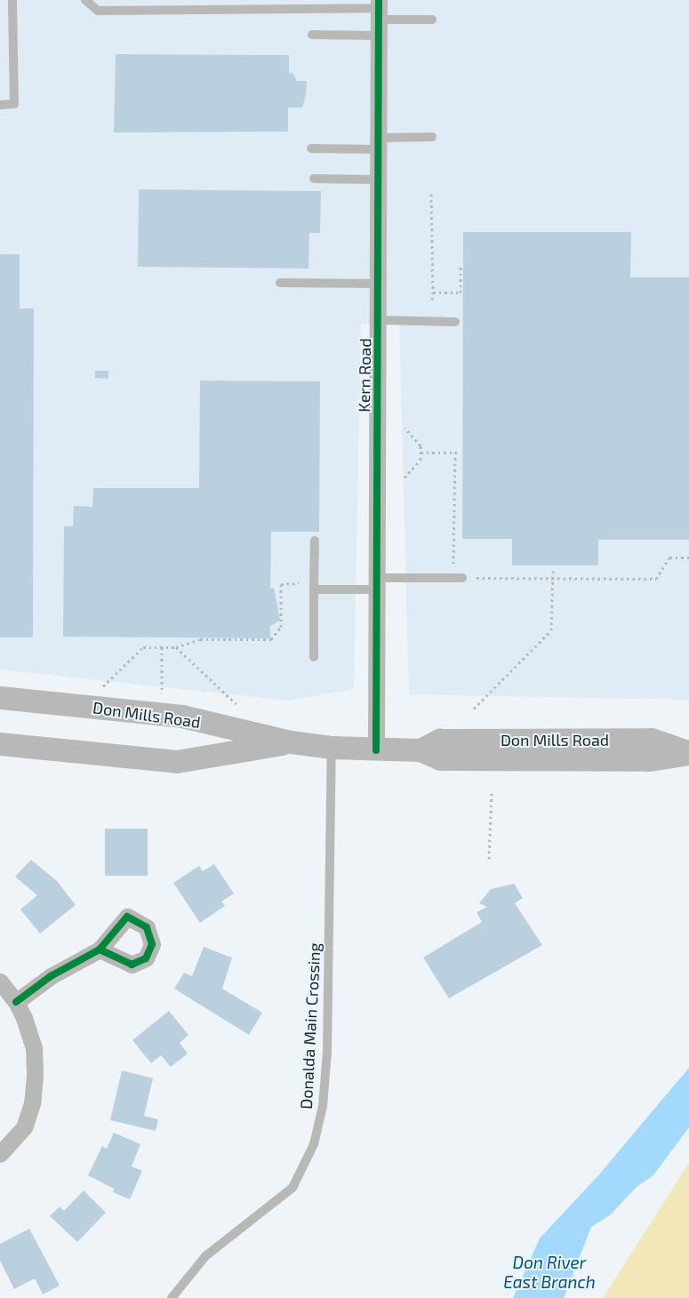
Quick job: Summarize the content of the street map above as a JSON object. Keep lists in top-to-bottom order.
{
  "streets": {
    "main road": ["Don Mills Road"],
    "street": ["Kern Road"],
    "lane": ["Donalda Main Crossing"]
  },
  "crossings": [
    ["Kern Road", "Don Mills Road"],
    ["Don Mills Road", "Donalda Main Crossing"]
  ],
  "water": ["Don River East Branch"]
}
